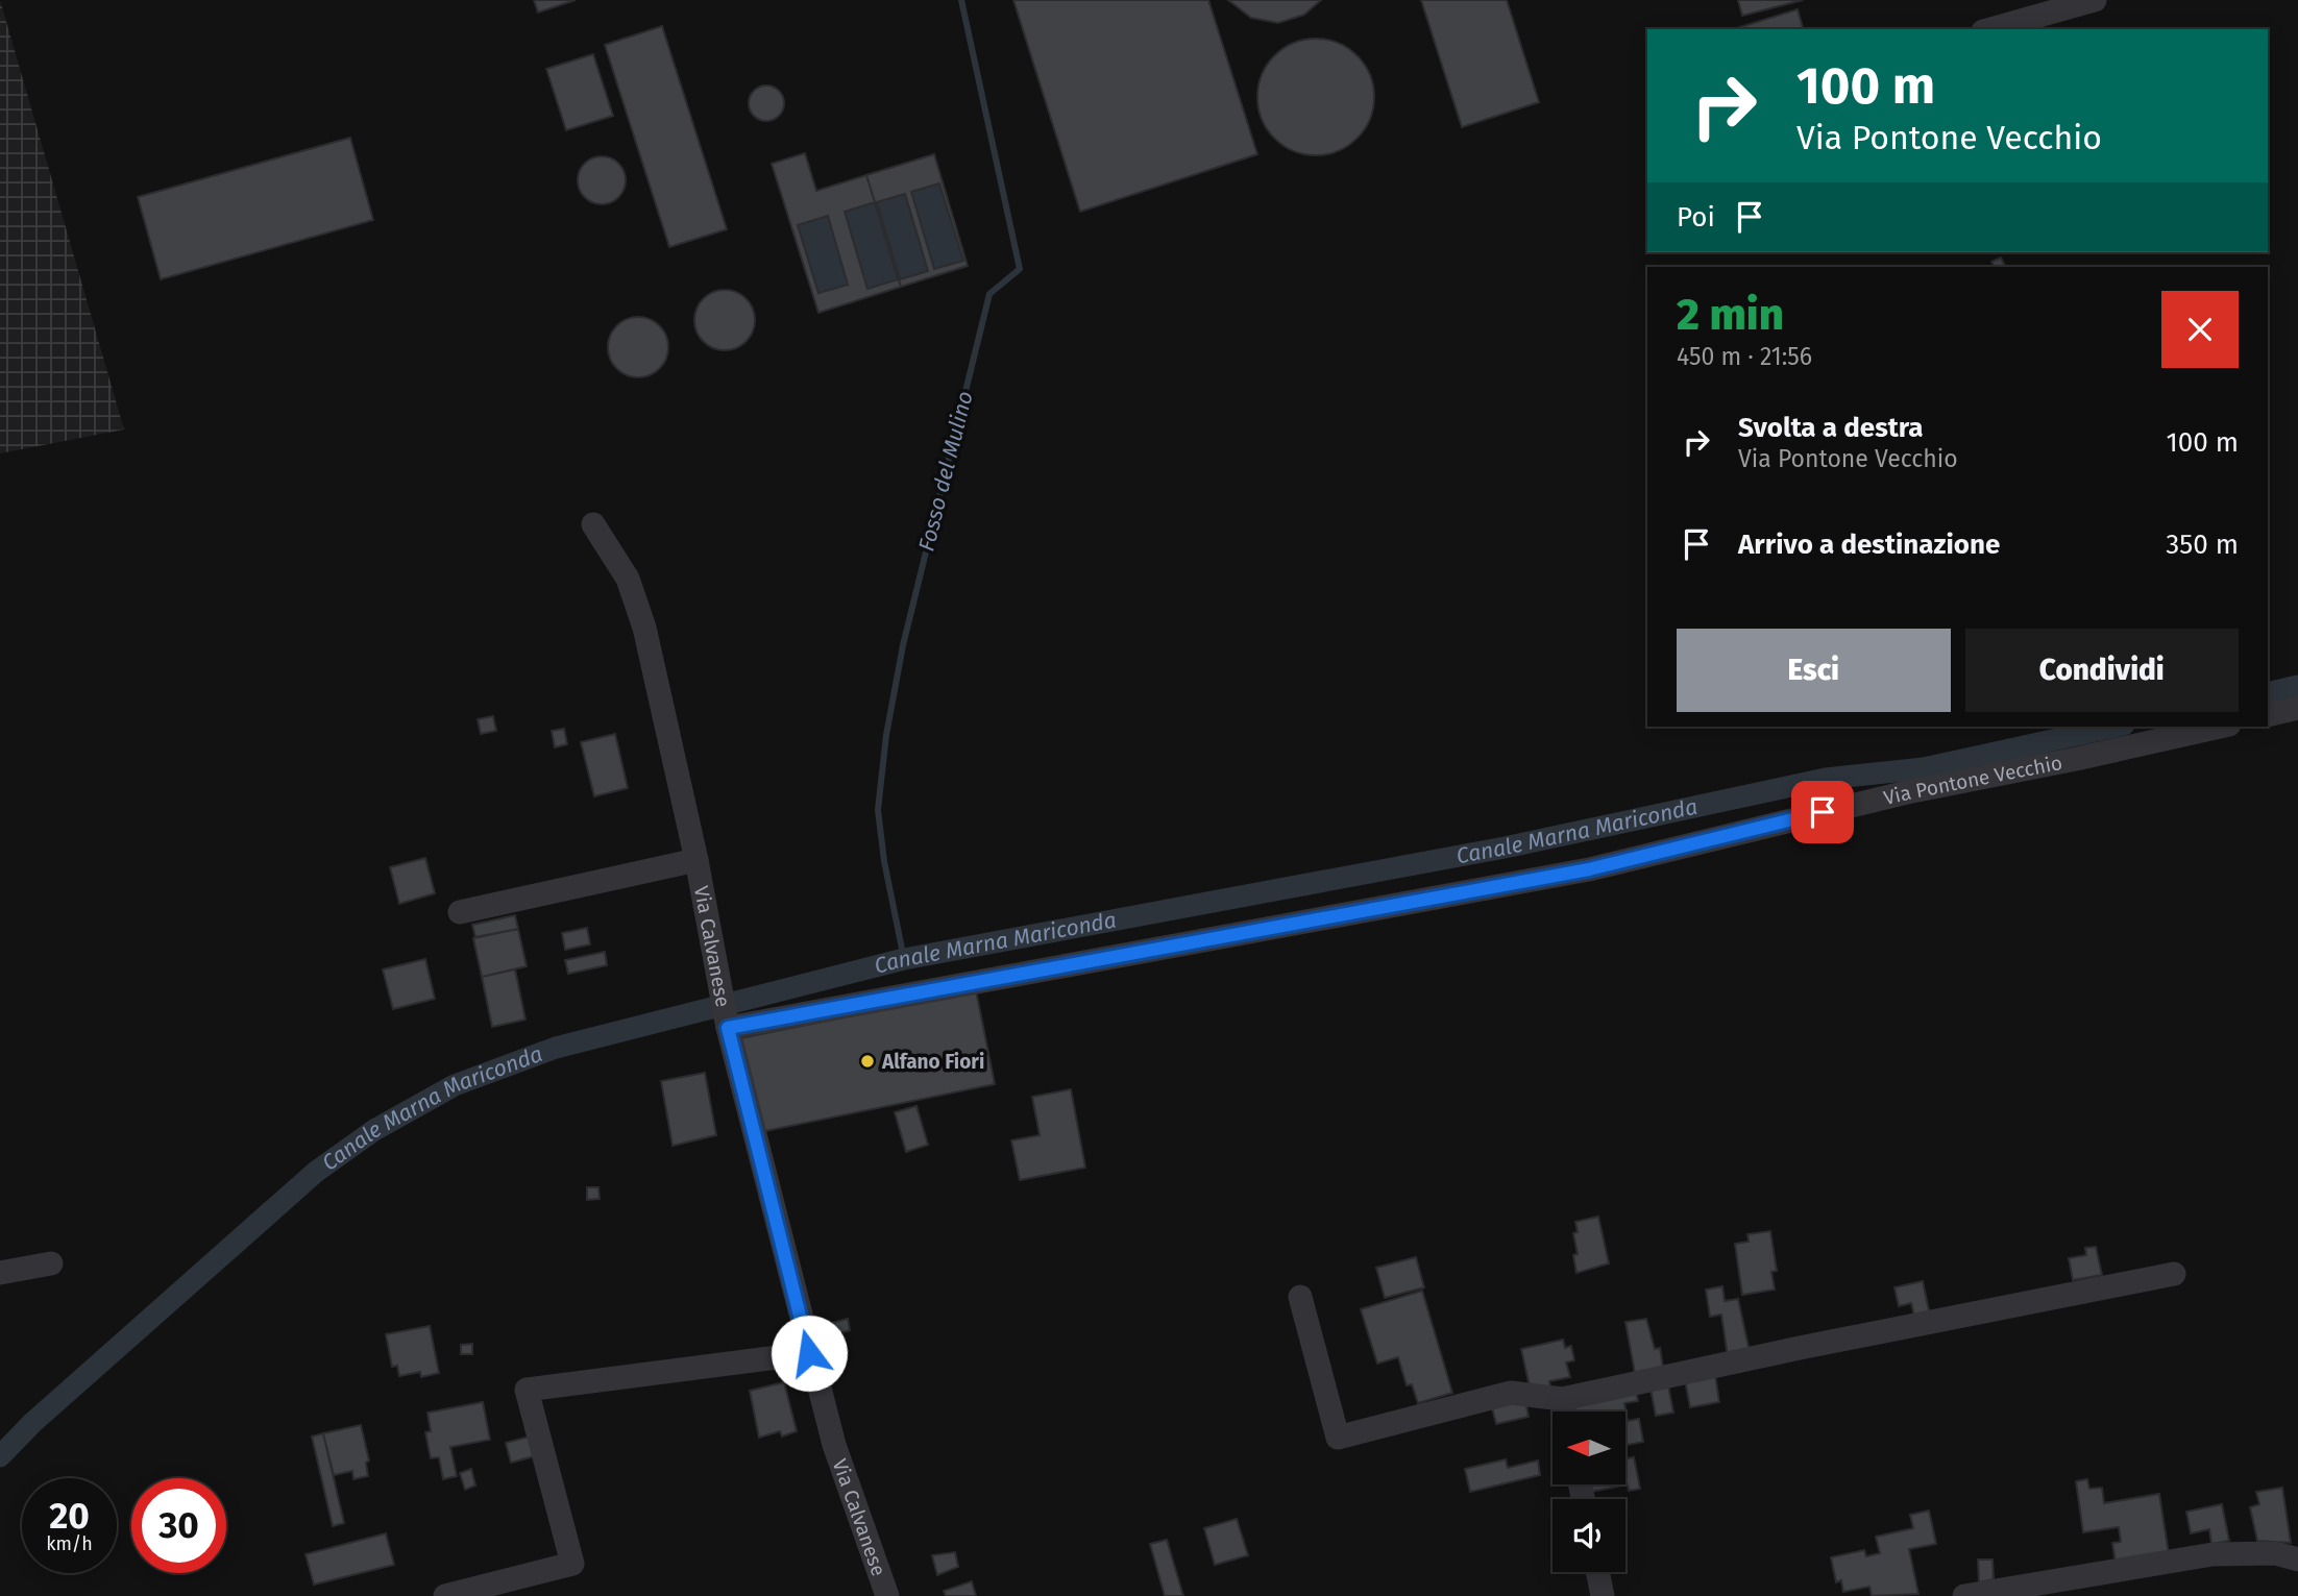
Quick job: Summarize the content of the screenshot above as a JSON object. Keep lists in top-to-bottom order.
{
  "streets": {
    "street": ["Via Pontone Vecchio", "Via Calvanese"]
  },
  "crossings": [
    ["Via Pontone Vecchio", "Via Calvanese"]
  ],
  "water": ["Fosso del Mulino", "Canale Marna Mariconda"],
  "places": ["Alfano Fiori"],
  "north": "left",
  "page": {
    "turn": ["100 m", "Via Pontone Vecchio"],
    "then": "Poi",
    "heading": ["2 min", "450 m · 21:56"],
    "list": [
      {
        "name": "Svolta a destra",
        "note": "Via Pontone Vecchio",
        "value": "100 m"
      },
      {
        "name": "Arrivo a destinazione",
        "value": "350 m"
      }
    ],
    "buttons": ["Esci", "Condividi"],
    "speed": "20 km/h",
    "limit": "30"
  }
}
